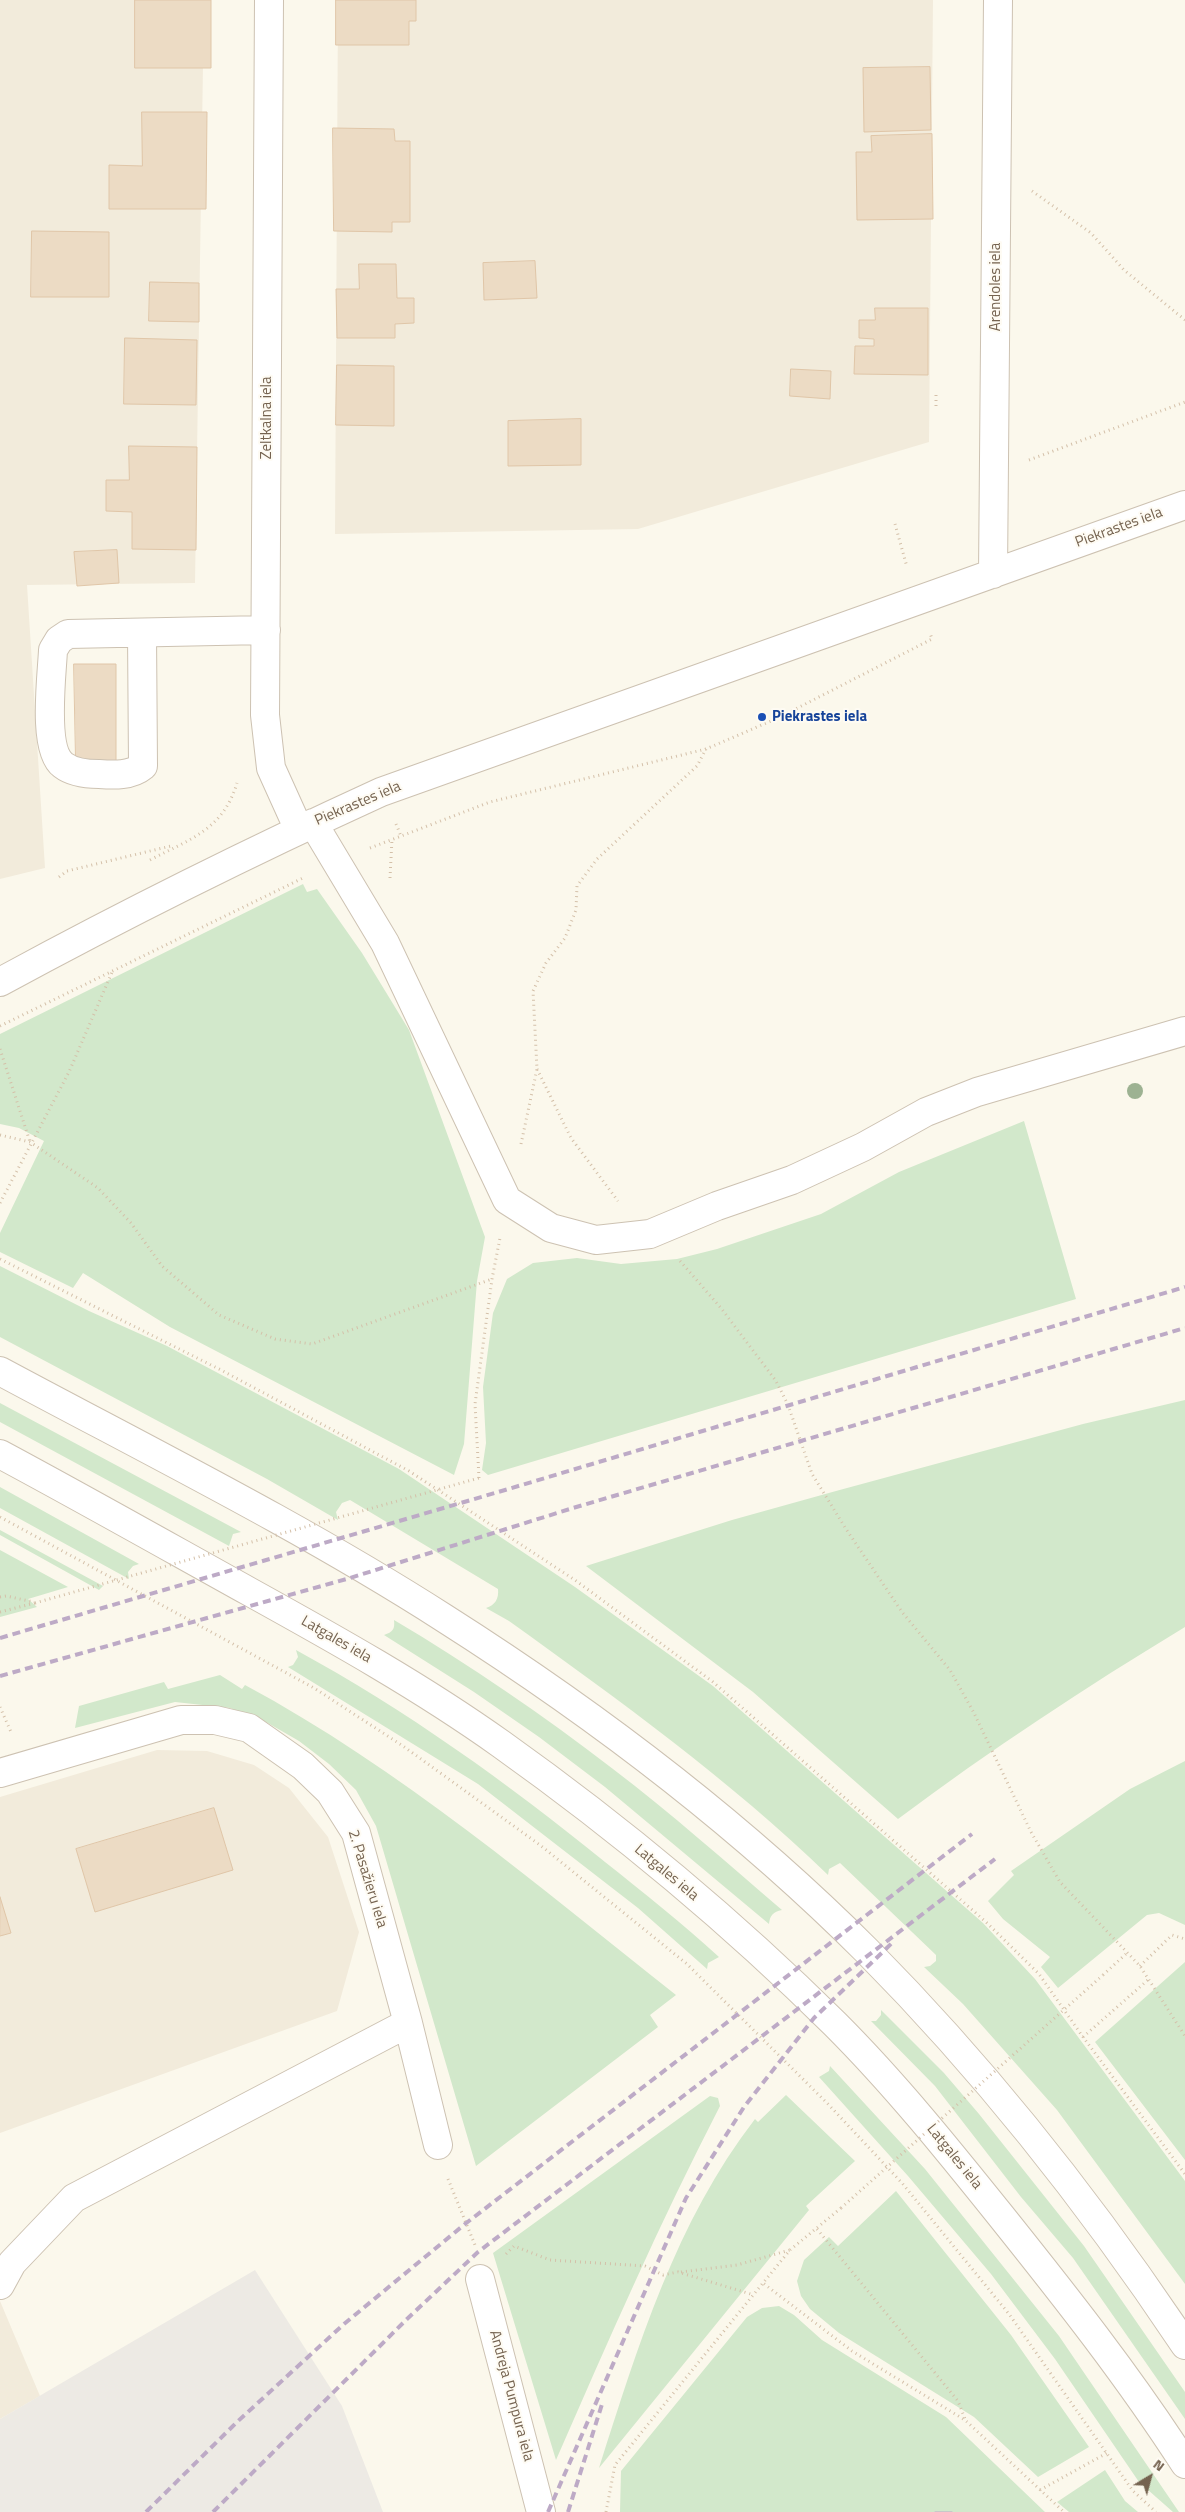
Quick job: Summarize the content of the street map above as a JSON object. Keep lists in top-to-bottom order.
{
  "streets": {
    "street": [
      "Arendoles iela",
      "Zeltkalna iela",
      "Piekrastes iela",
      "Latgales iela",
      "2. Pasažieru iela",
      "Andreja Pumpura iela"
    ]
  },
  "crossings": [
    ["Arendoles iela", "Piekrastes iela"],
    ["Zeltkalna iela", "Piekrastes iela"]
  ],
  "places": ["Piekrastes iela"],
  "north": "top right"
}
